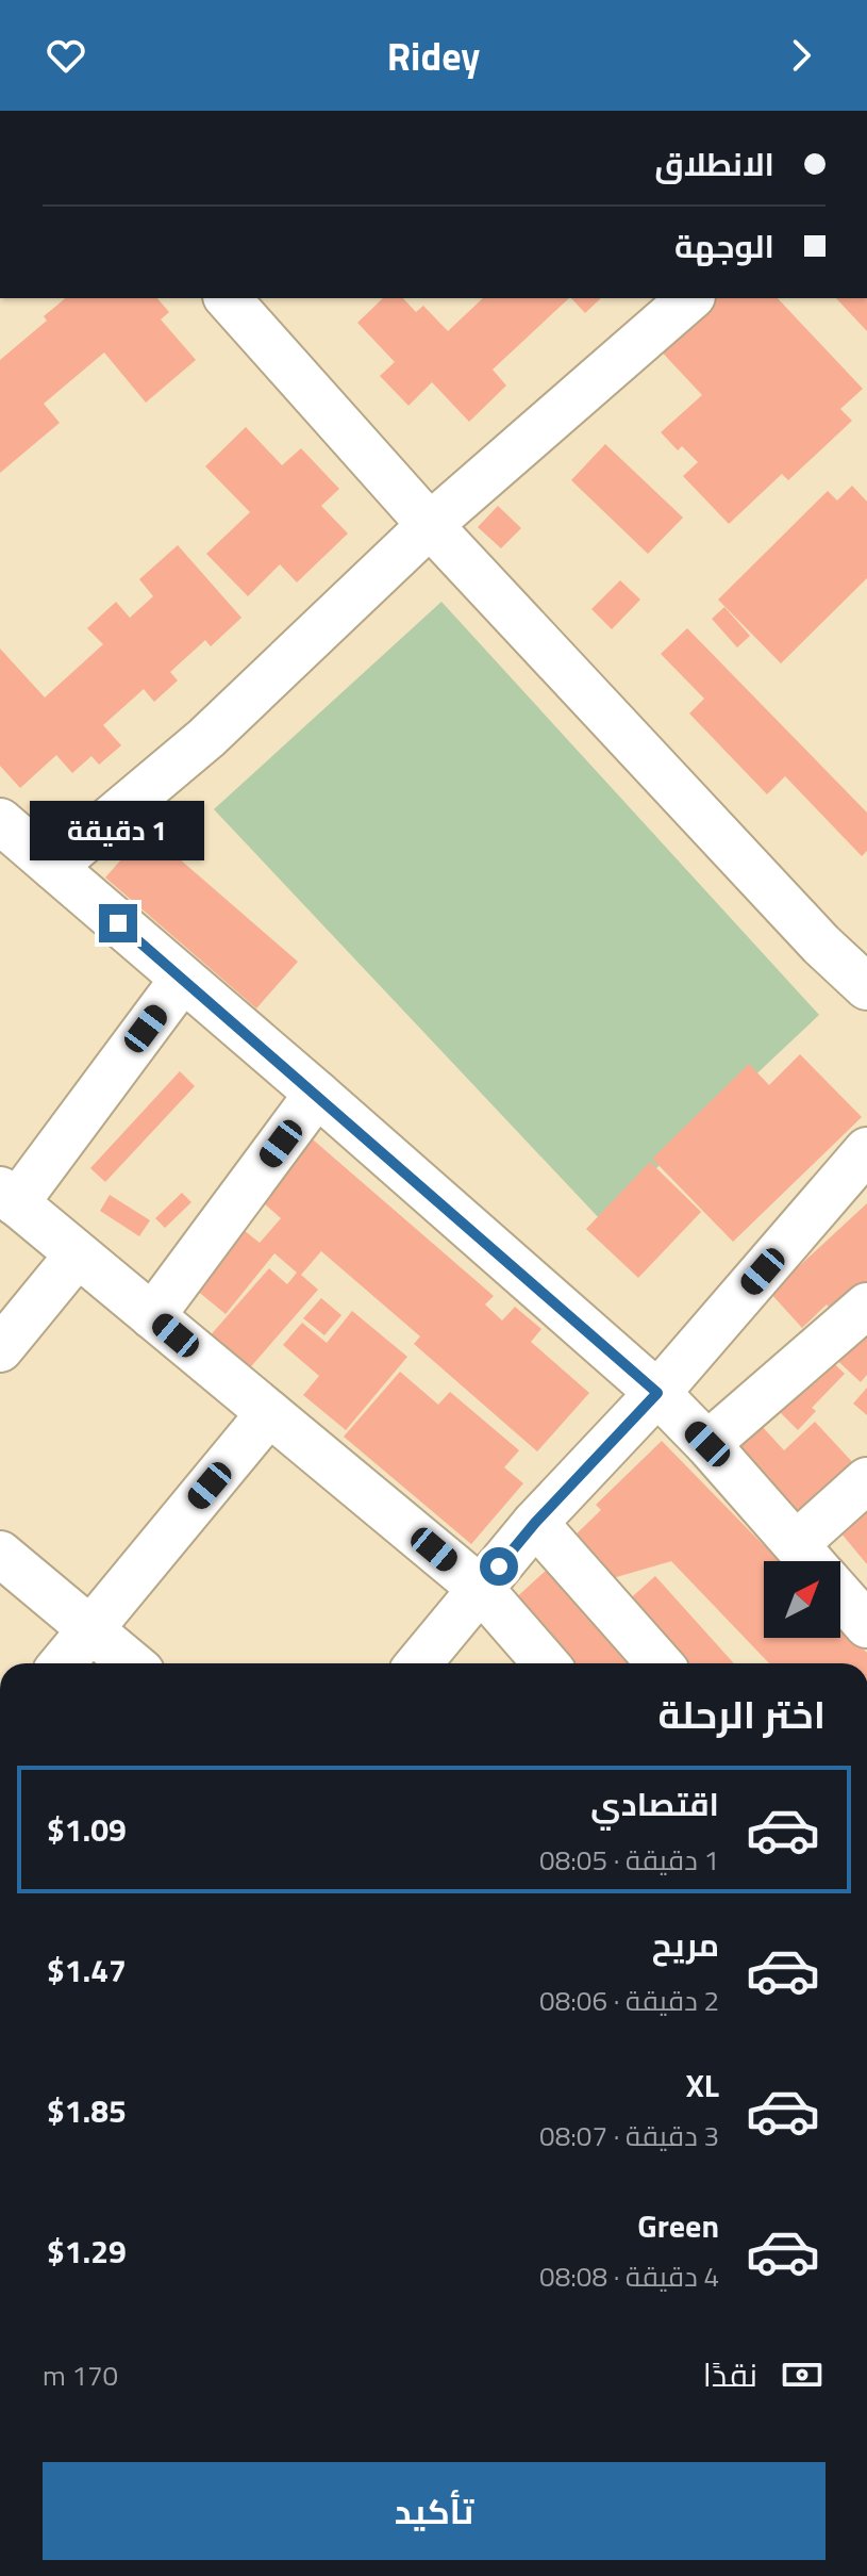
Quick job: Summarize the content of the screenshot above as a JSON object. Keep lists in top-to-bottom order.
{
  "north": "top right",
  "page": {
    "header": "Ridey",
    "banner": ["الانطلاق", "الوجهة"],
    "bubble": "1 دقيقة",
    "heading": "اختر الرحلة",
    "list": [
      {
        "name": "اقتصادي",
        "note": "1 دقيقة · 08:05",
        "value": "$1.09"
      },
      {
        "name": "مريح",
        "note": "2 دقيقة · 08:06",
        "value": "$1.47"
      },
      {
        "name": "XL",
        "note": "3 دقيقة · 08:07",
        "value": "$1.85"
      },
      {
        "name": "Green",
        "note": "4 دقيقة · 08:08",
        "value": "$1.29"
      }
    ],
    "pay": ["نقدًا", "170 m"],
    "buttons": "تأكيد"
  }
}
